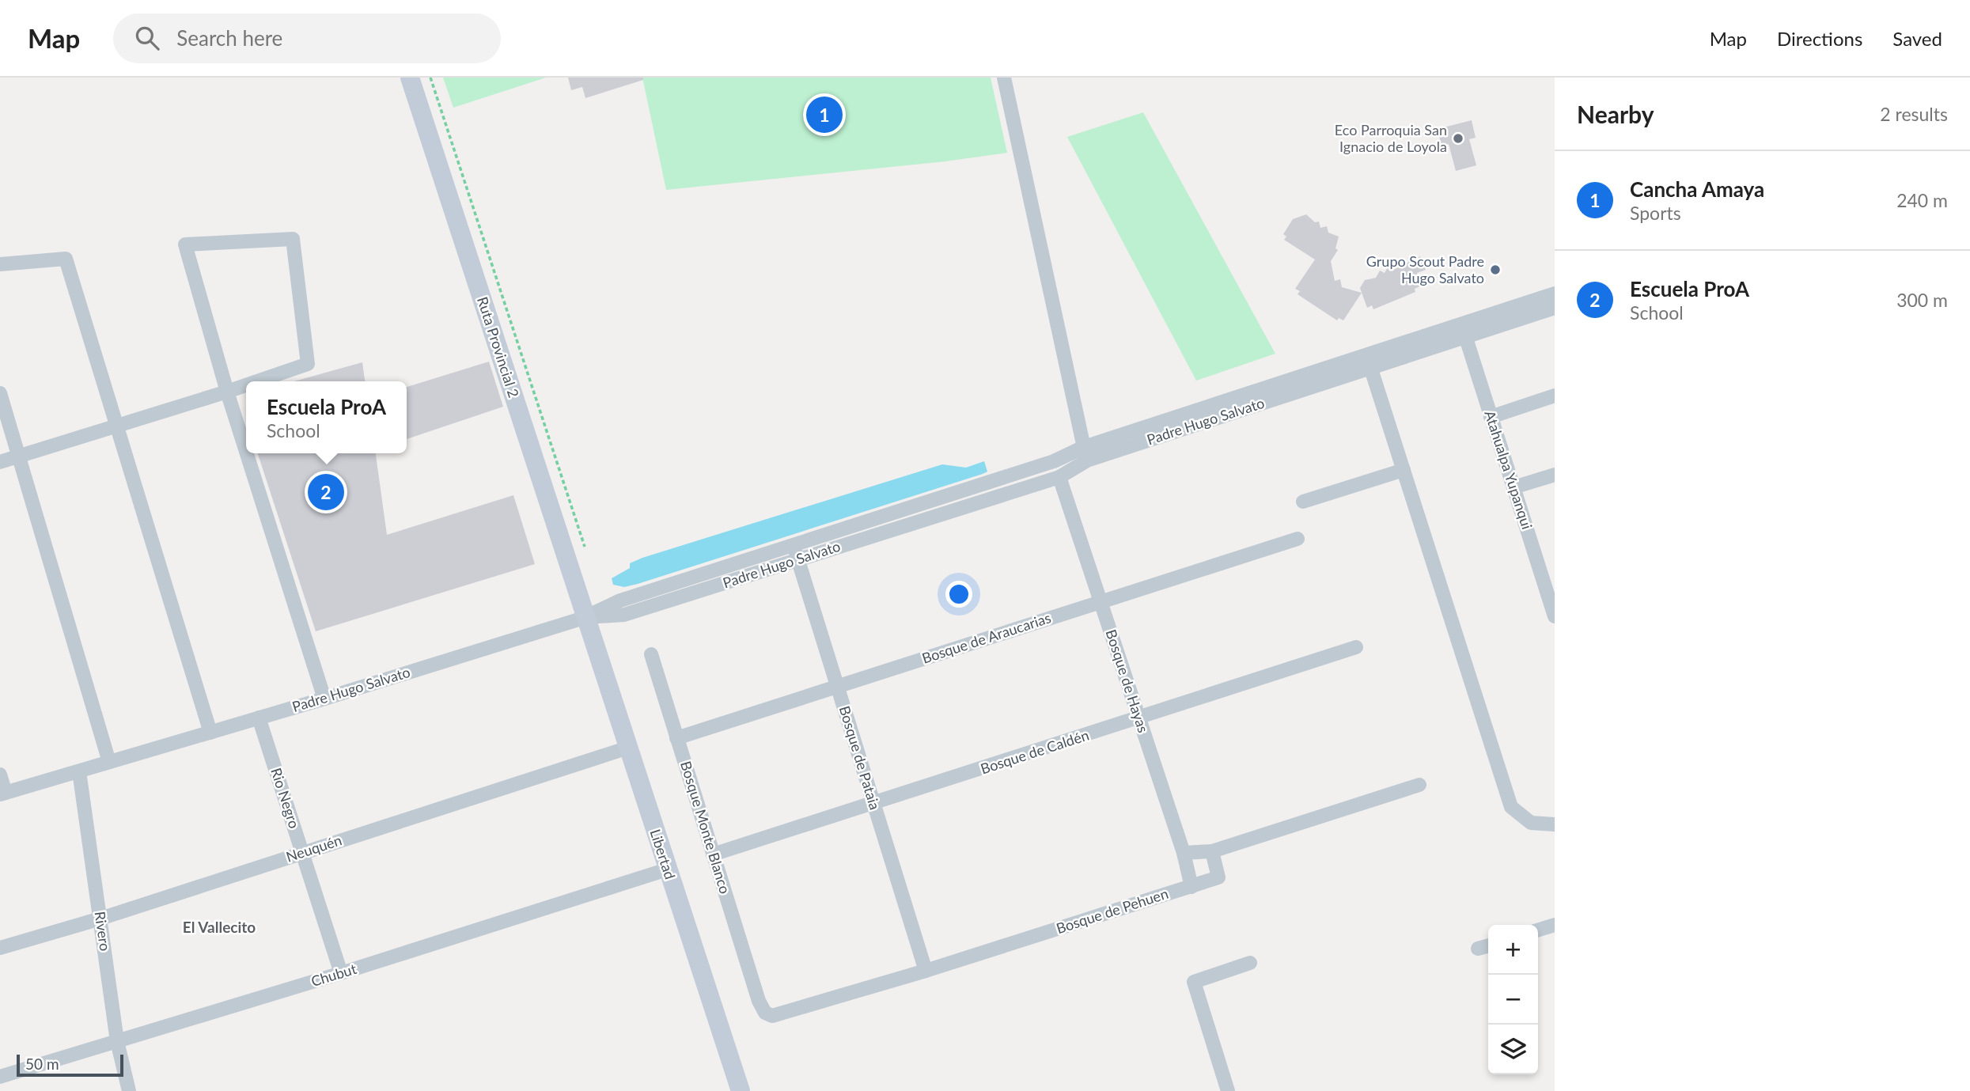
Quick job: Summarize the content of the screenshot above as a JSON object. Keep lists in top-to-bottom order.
{
  "streets": {
    "main road": ["Ruta Provincial 2", "Libertad"],
    "street": [
      "Padre Hugo Salvato",
      "Atahualpa Yupanqui",
      "Bosque de Araucarias",
      "Bosque de Hayas",
      "Bosque de Caldén",
      "Bosque de Pataia",
      "Rio Negro",
      "Bosque Monte Blanco",
      "Neuquén",
      "Bosque de Pehuen",
      "Rivero",
      "Chubut"
    ]
  },
  "crossings": [
    ["Ruta Provincial 2", "Padre Hugo Salvato"],
    ["Ruta Provincial 2", "Libertad"],
    ["Padre Hugo Salvato", "Atahualpa Yupanqui"],
    ["Padre Hugo Salvato", "Bosque de Hayas"],
    ["Padre Hugo Salvato", "Bosque de Pataia"],
    ["Padre Hugo Salvato", "Rio Negro"],
    ["Padre Hugo Salvato", "Libertad"],
    ["Padre Hugo Salvato", "Rivero"],
    ["Bosque de Araucarias", "Bosque de Hayas"],
    ["Bosque de Araucarias", "Bosque de Pataia"],
    ["Bosque de Araucarias", "Bosque Monte Blanco"],
    ["Bosque de Hayas", "Bosque de Caldén"],
    ["Bosque de Hayas", "Bosque de Pehuen"],
    ["Bosque de Caldén", "Bosque de Pataia"],
    ["Bosque de Caldén", "Bosque Monte Blanco"],
    ["Bosque de Pataia", "Bosque de Pehuen"],
    ["Rio Negro", "Neuquén"],
    ["Rio Negro", "Chubut"],
    ["Bosque Monte Blanco", "Bosque de Pehuen"],
    ["Neuquén", "Libertad"],
    ["Neuquén", "Rivero"],
    ["Libertad", "Chubut"],
    ["Rivero", "Chubut"]
  ],
  "districts": ["El Vallecito"],
  "places": ["Eco Parroquia San Ignacio de Loyola", "Grupo Scout Padre Hugo Salvato"],
  "scale_bar": "50 m",
  "page": {
    "header": "Map",
    "search": "Search here",
    "nav": ["Map", "Directions", "Saved"],
    "heading": ["Nearby", "2 results"],
    "pins": ["1", "2"],
    "list": [
      {
        "mark": "1",
        "name": "Cancha Amaya",
        "note": "Sports",
        "value": "240 m"
      },
      {
        "mark": "2",
        "name": "Escuela ProA",
        "note": "School",
        "value": "300 m"
      }
    ],
    "popup": ["Escuela ProA", "School"],
    "map_buttons": ["+", "−"],
    "scale": "50 m"
  }
}
